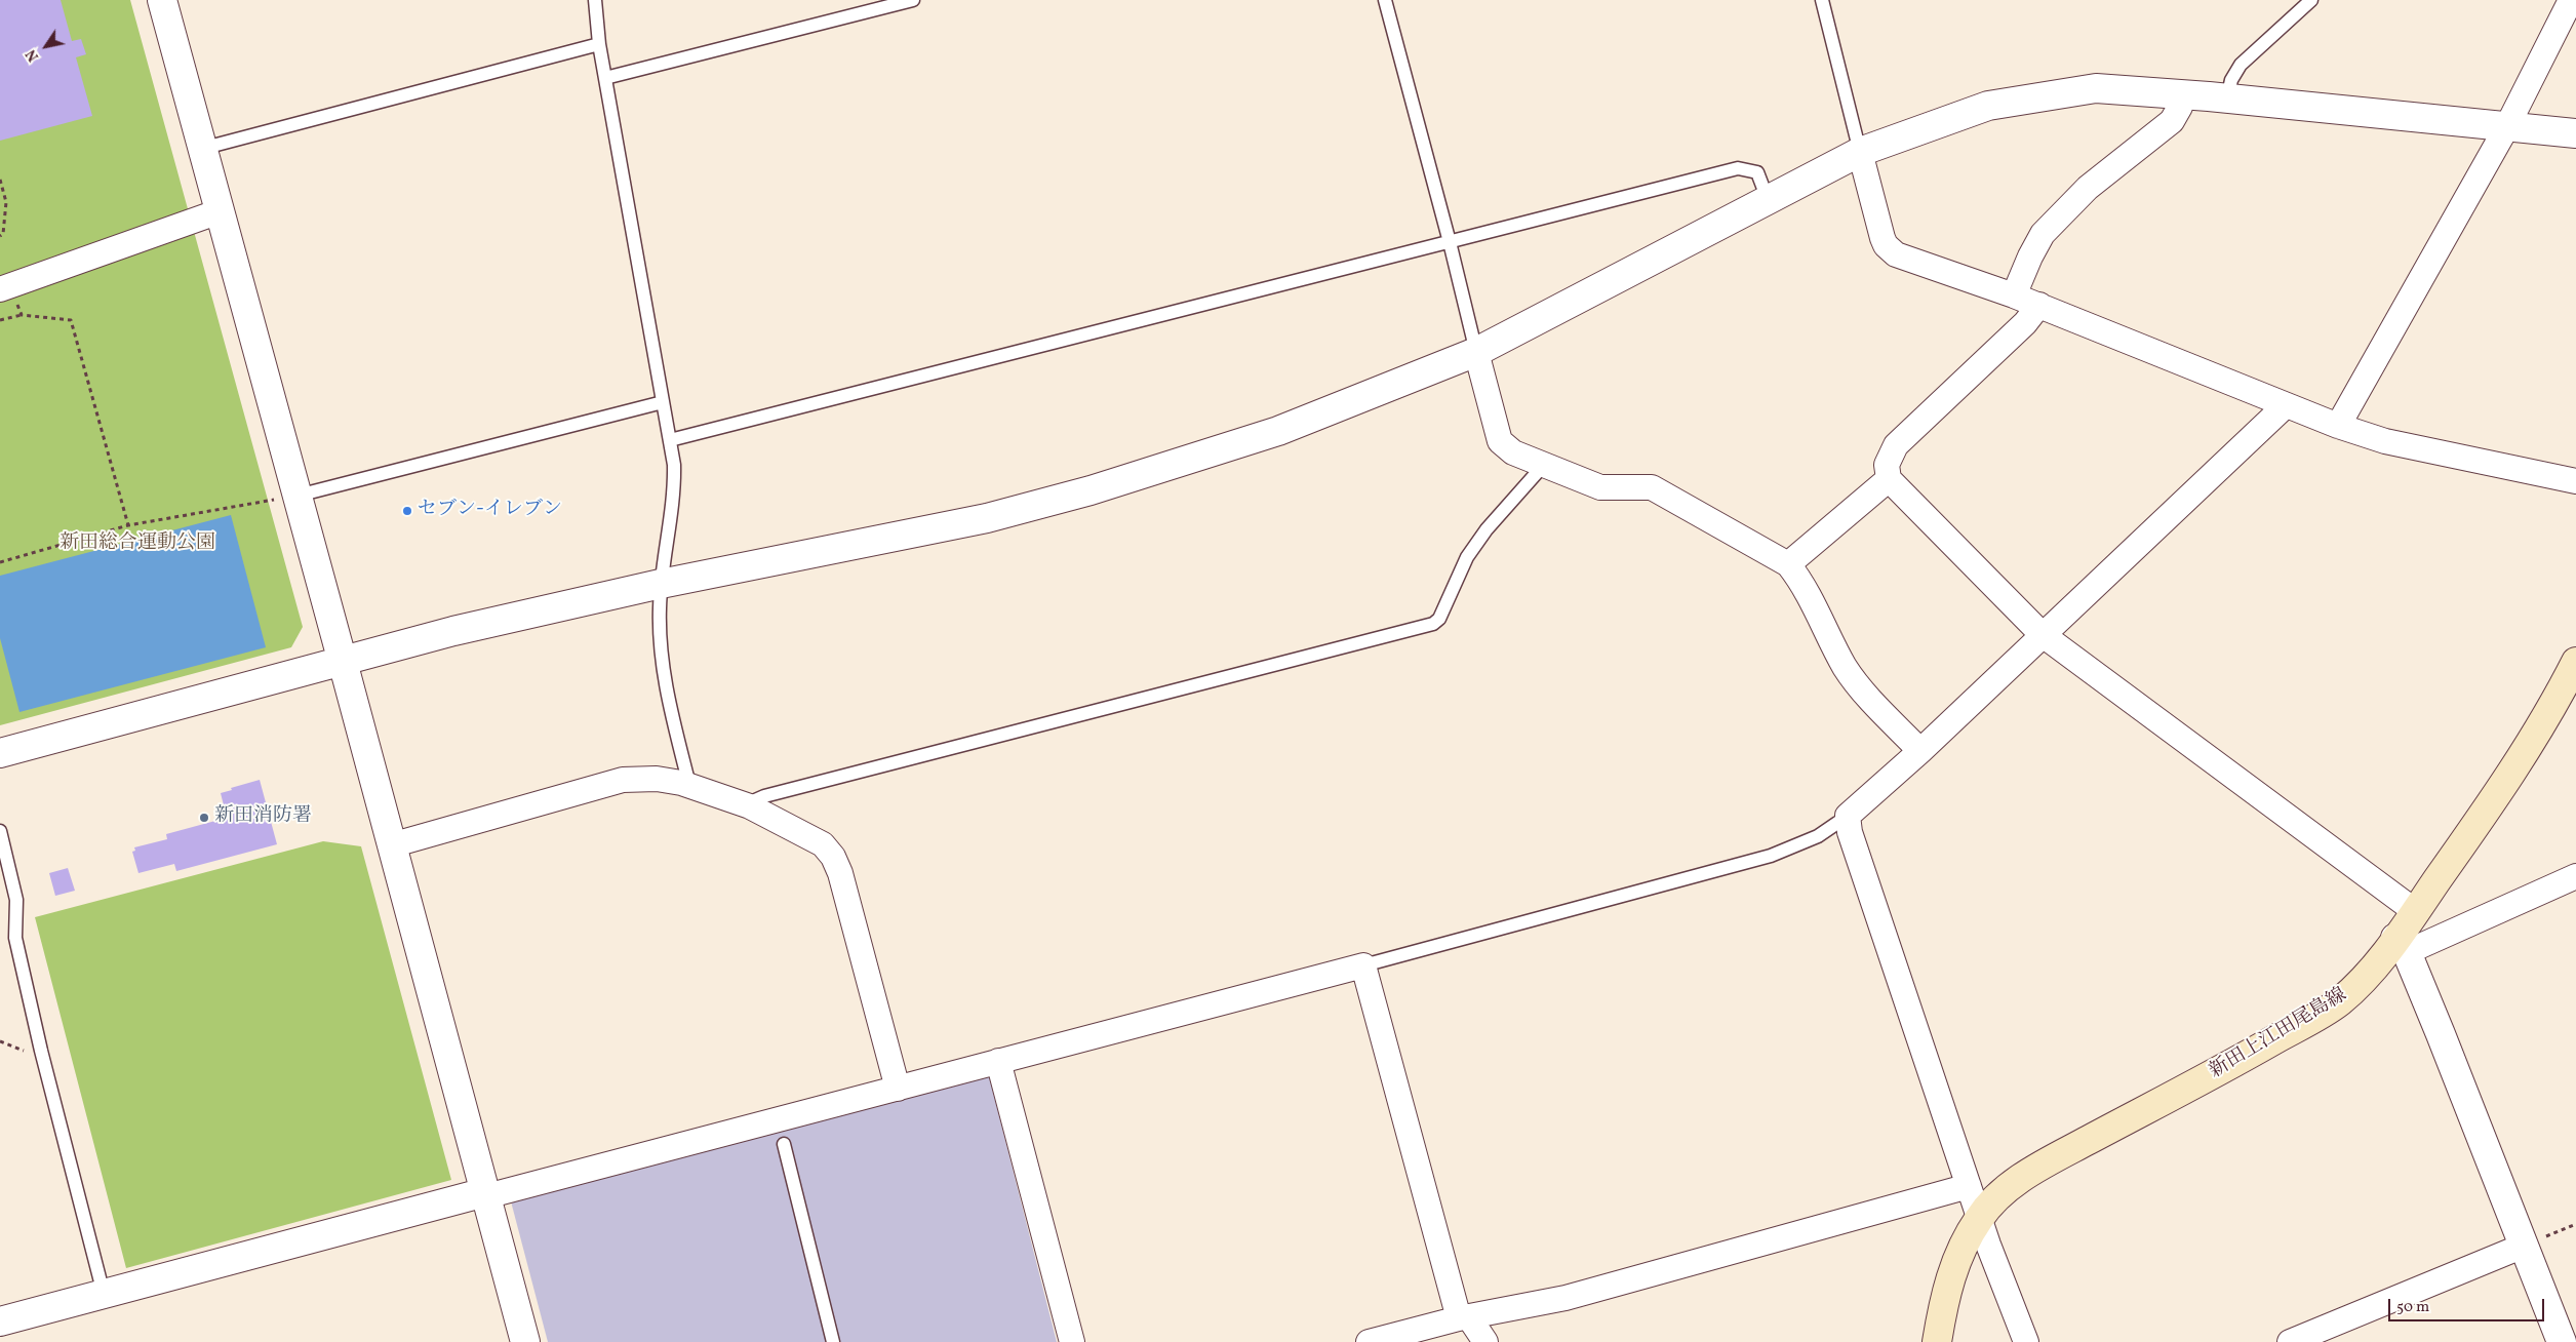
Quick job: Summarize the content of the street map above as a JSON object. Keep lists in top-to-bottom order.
{
  "streets": {
    "main road": ["新田上江田尾島線"]
  },
  "parks": ["新田総合運動公園"],
  "places": ["セブン-イレブン", "新田消防署"],
  "scale_bar": "50 m",
  "north": "bottom left"
}
